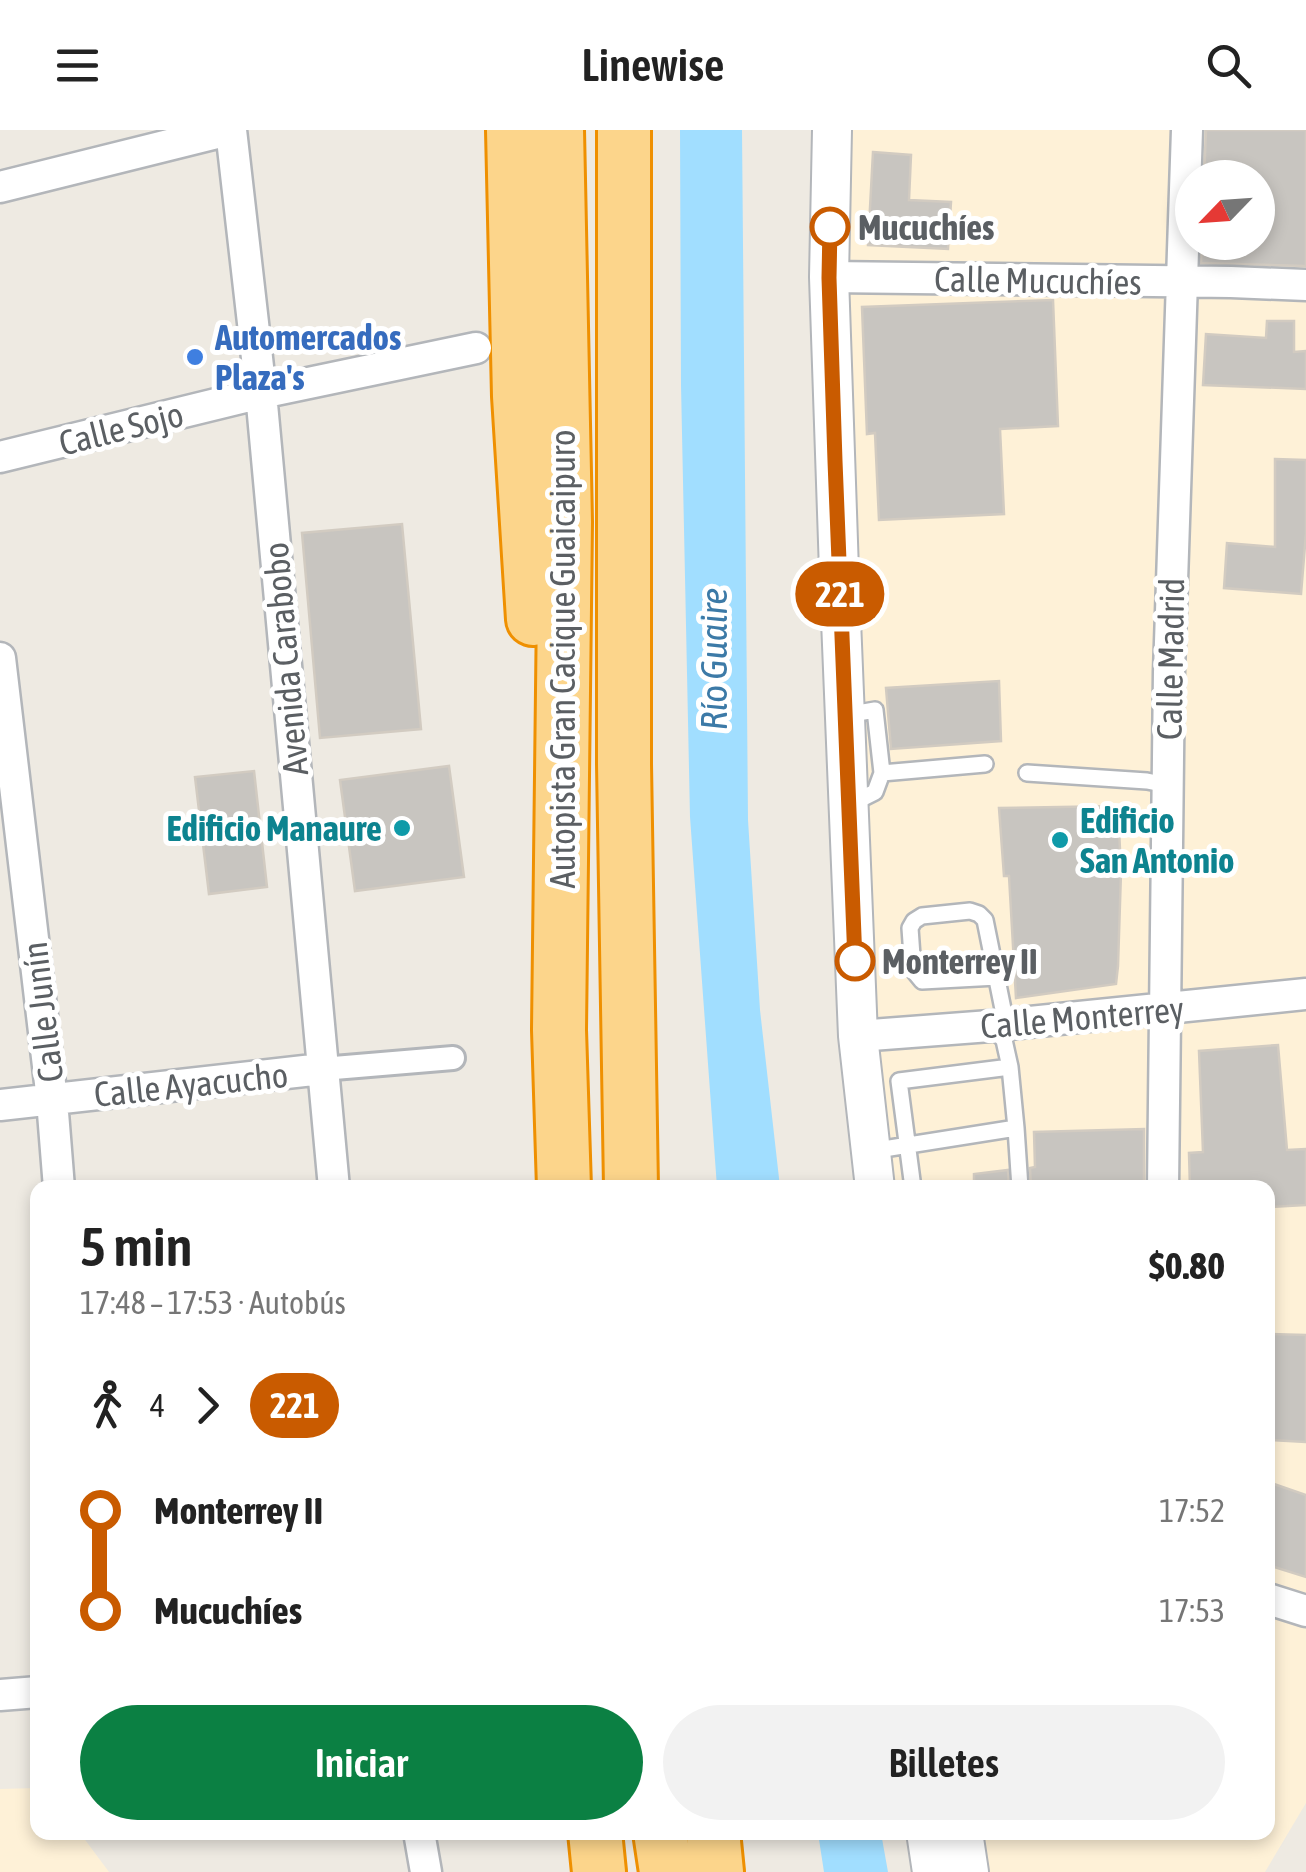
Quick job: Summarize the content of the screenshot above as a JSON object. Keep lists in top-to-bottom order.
{
  "streets": {
    "highway": ["Autopista Gran Cacique Guaicaipuro"],
    "street": [
      "Calle Mucuchíes",
      "Calle Sojo",
      "Avenida Carabobo",
      "Calle Madrid",
      "Calle Junín",
      "Calle Monterrey",
      "Calle Ayacucho"
    ]
  },
  "crossings": [
    ["Calle Mucuchíes", "Calle Madrid"],
    ["Calle Sojo", "Avenida Carabobo"],
    ["Avenida Carabobo", "Calle Ayacucho"],
    ["Calle Madrid", "Calle Monterrey"],
    ["Calle Junín", "Calle Ayacucho"]
  ],
  "water": ["Río Guaire"],
  "places": [
    "Mucuchíes",
    "Automercados Plaza's",
    "Edificio Manaure",
    "Edificio San Antonio",
    "Monterrey II"
  ],
  "lines": ["bus line 221"],
  "north": "bottom left",
  "page": {
    "header": "Linewise",
    "on_map": "221",
    "heading": ["5 min", "17:48 – 17:53 · Autobús", "$0.80"],
    "legs": ["4", "221"],
    "list": [
      {
        "name": "Monterrey II",
        "value": "17:52"
      },
      {
        "name": "Mucuchíes",
        "value": "17:53"
      }
    ],
    "buttons": ["Iniciar", "Billetes"]
  }
}
